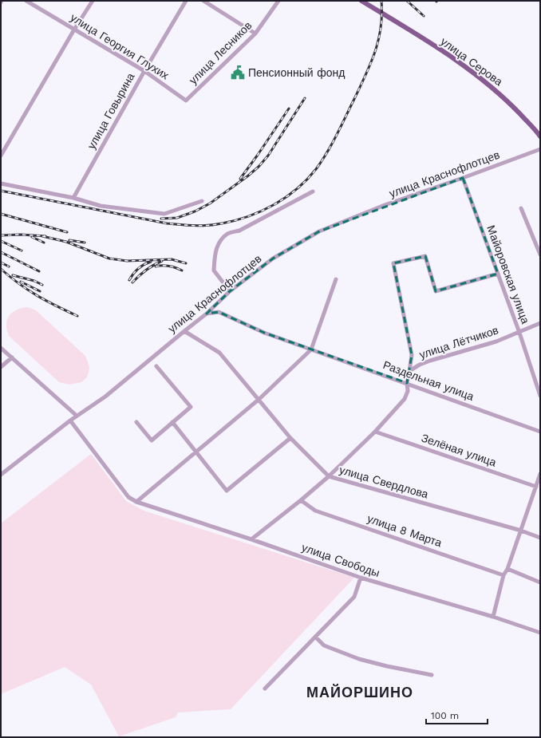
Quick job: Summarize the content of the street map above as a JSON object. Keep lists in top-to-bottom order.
{
  "streets": {
    "main road": ["улица Серова"],
    "street": [
      "улица Георгия Глухих",
      "улица Лесников",
      "улица Говырина",
      "улица Краснофлотцев",
      "Майоровская улица",
      "улица Лётчиков",
      "Раздельная улица",
      "Зелёная улица",
      "улица Свердлова",
      "улица 8 Марта",
      "улица Свободы"
    ]
  },
  "crossings": [
    ["улица Георгия Глухих", "улица Лесников"],
    ["улица Георгия Глухих", "улица Говырина"],
    ["улица Краснофлотцев", "Майоровская улица"],
    ["улица Краснофлотцев", "Раздельная улица"],
    ["улица Краснофлотцев", "улица Свердлова"],
    ["Майоровская улица", "улица Лётчиков"],
    ["улица Лётчиков", "Раздельная улица"],
    ["улица Лётчиков", "Зелёная улица"],
    ["улица Лётчиков", "улица Свердлова"],
    ["улица Лётчиков", "улица 8 Марта"],
    ["улица Лётчиков", "улица Свободы"]
  ],
  "districts": ["МАЙОРШИНО"],
  "places": {
    "public building": ["Пенсионный фонд"]
  },
  "scale_bar": "100 m"
}
